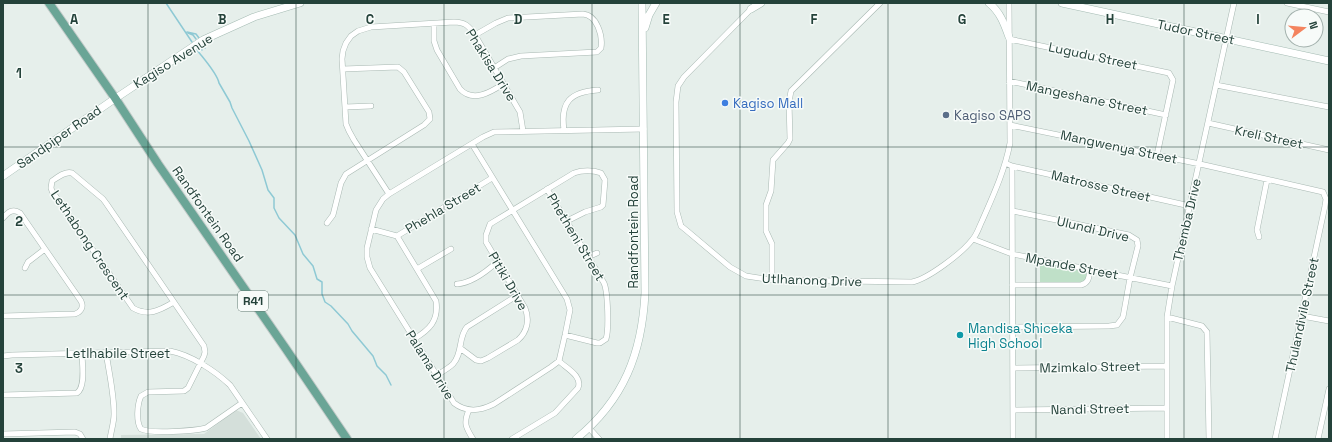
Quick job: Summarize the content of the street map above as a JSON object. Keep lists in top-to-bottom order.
{
  "streets": {
    "main road": ["Randfontein Road", "R41"],
    "street": [
      "Tudor Street",
      "Lugudu Street",
      "Kagiso Avenue",
      "Phakisa Drive",
      "Mangeshane Street",
      "Sandpiper Road",
      "Kreli Street",
      "Mangwenya Street",
      "Matrosse Street",
      "Phehla Street",
      "Themba Drive",
      "Ulundi Drive",
      "Phetheni Street",
      "Lethabong Crescent",
      "Mpande Street",
      "Utlhanong Drive",
      "Pitiki Drive",
      "Thulandivile Street",
      "Letlhabile Street",
      "Palama Drive",
      "Mzimkalo Street",
      "Nandi Street"
    ]
  },
  "crossings": [
    ["Tudor Street", "Themba Drive"],
    ["Lugudu Street", "Mangeshane Street"],
    ["Lugudu Street", "Utlhanong Drive"],
    ["Kagiso Avenue", "Sandpiper Road"],
    ["Kagiso Avenue", "Randfontein Road"],
    ["Phakisa Drive", "Palama Drive"],
    ["Mangeshane Street", "Utlhanong Drive"],
    ["Sandpiper Road", "Randfontein Road"],
    ["Kreli Street", "Themba Drive"],
    ["Mangwenya Street", "Themba Drive"],
    ["Mangwenya Street", "Utlhanong Drive"],
    ["Mangwenya Street", "Thulandivile Street"],
    ["Matrosse Street", "Themba Drive"],
    ["Phehla Street", "Palama Drive"],
    ["Randfontein Road", "Palama Drive"],
    ["Themba Drive", "Mpande Street"],
    ["Themba Drive", "Mzimkalo Street"],
    ["Themba Drive", "Nandi Street"],
    ["Ulundi Drive", "Mpande Street"],
    ["Lethabong Crescent", "Letlhabile Street"],
    ["Mpande Street", "Utlhanong Drive"]
  ],
  "places": ["Kagiso Mall", "Kagiso SAPS", "Mandisa Shiceka High School"],
  "north": "right",
  "grid": {
    "columns": [
      "A",
      "B",
      "C",
      "D",
      "E",
      "F",
      "G",
      "H",
      "I"
    ],
    "rows": ["1", "2", "3"]
  }
}
